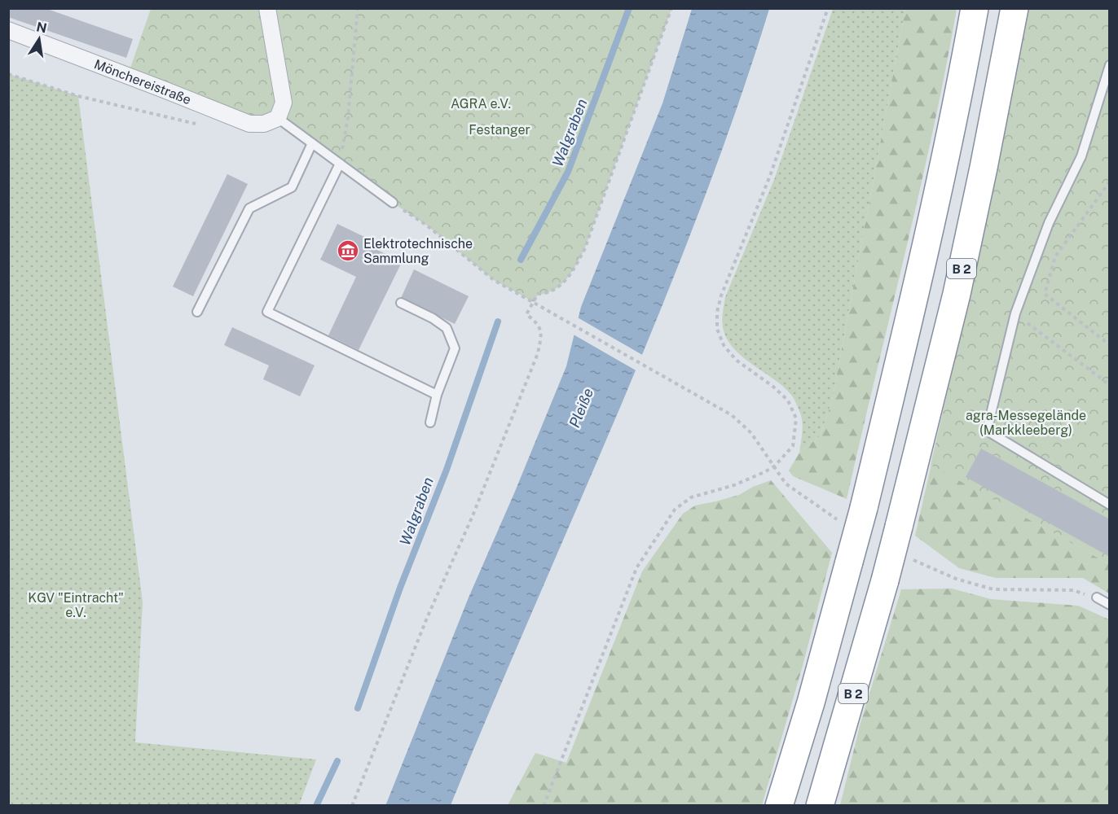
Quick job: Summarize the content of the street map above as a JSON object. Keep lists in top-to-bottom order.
{
  "streets": {
    "highway": ["B 2"],
    "street": ["Mönchereistraße"]
  },
  "water": ["Walgraben", "Pleiße"],
  "parks": [
    "AGRA e.V.",
    "Festanger",
    "agra-Messegelände (Markkleeberg)",
    "KGV \"Eintracht\" e.V."
  ],
  "places": {
    "museum": ["Elektrotechnische Sammlung"]
  },
  "north": "top"
}
